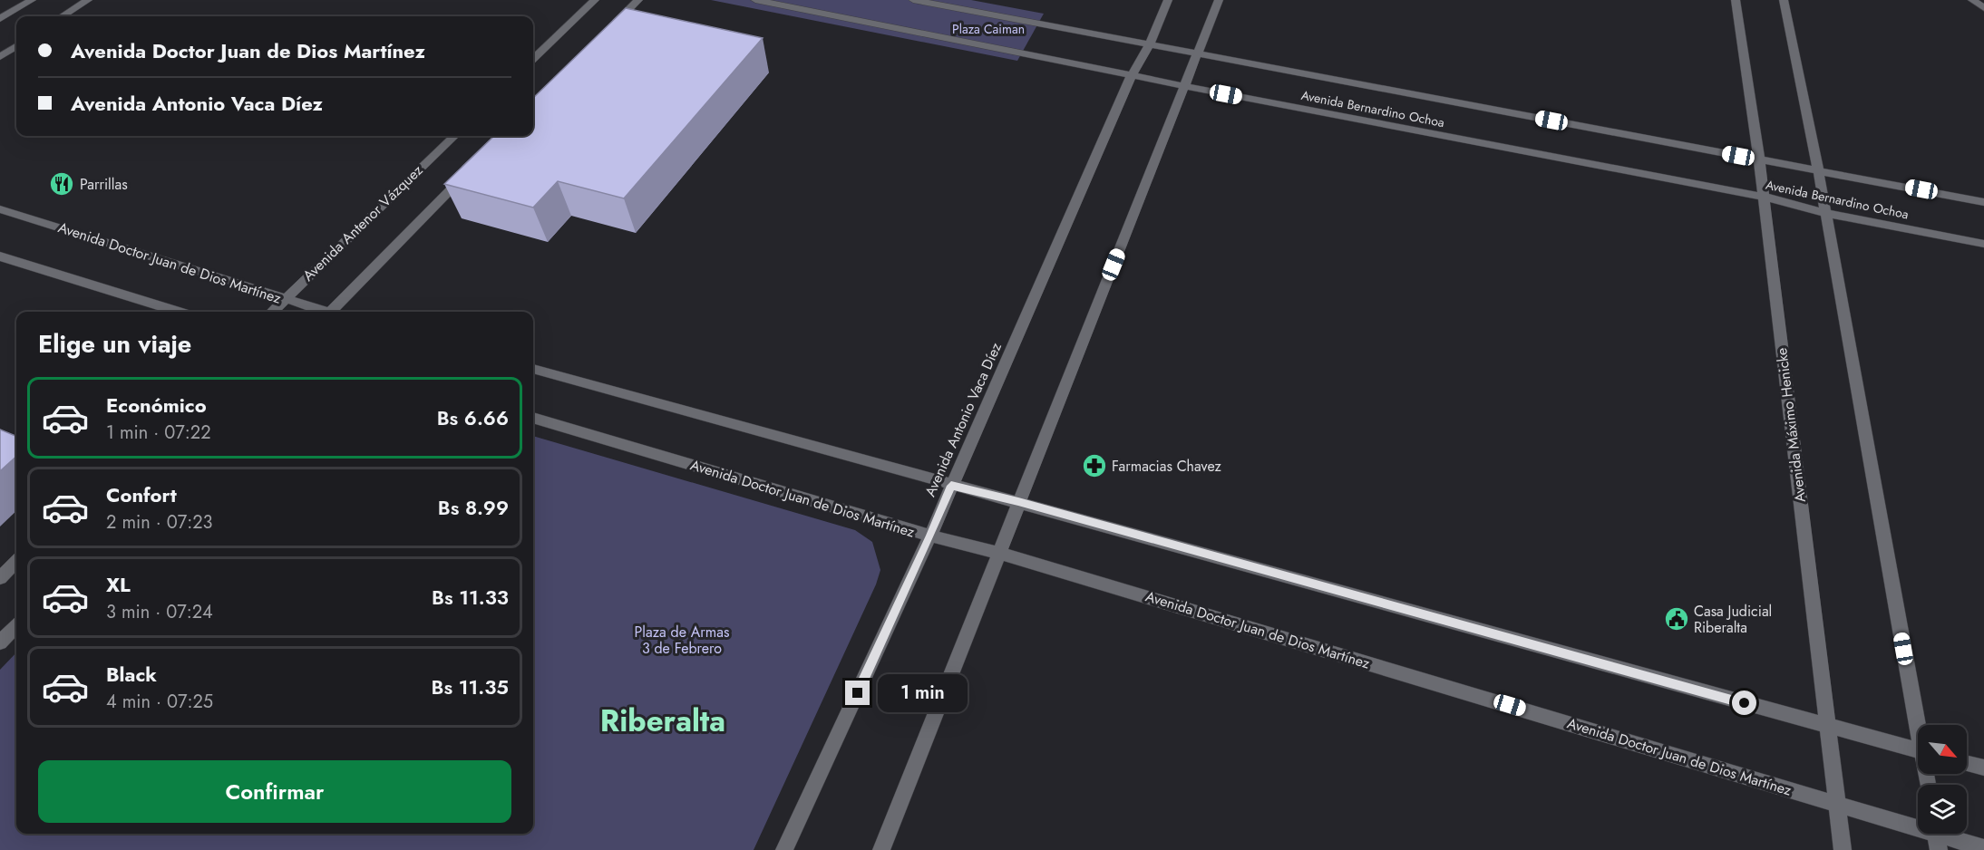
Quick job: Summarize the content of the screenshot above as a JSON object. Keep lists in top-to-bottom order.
{
  "streets": {
    "street": [
      "Avenida Bernardino Ochoa",
      "Avenida Antenor Vázquez",
      "Avenida Doctor Juan de Dios Martínez",
      "Avenida Antonio Vaca Díez",
      "Avenida Máximo Henicke"
    ]
  },
  "crossings": [
    ["Avenida Bernardino Ochoa", "Avenida Antonio Vaca Díez"],
    ["Avenida Bernardino Ochoa", "Avenida Máximo Henicke"],
    ["Avenida Antenor Vázquez", "Avenida Doctor Juan de Dios Martínez"],
    ["Avenida Doctor Juan de Dios Martínez", "Avenida Antonio Vaca Díez"],
    ["Avenida Doctor Juan de Dios Martínez", "Avenida Máximo Henicke"]
  ],
  "districts": ["Riberalta"],
  "parks": ["Plaza Caiman", "Plaza de Armas 3 de Febrero"],
  "places": {
    "restaurant": ["Parrillas"],
    "pharmacy": ["Farmacias Chavez"],
    "public building": ["Casa Judicial Riberalta"]
  },
  "north": "bottom right",
  "page": {
    "banner": ["Avenida Doctor Juan de Dios Martínez", "Avenida Antonio Vaca Díez"],
    "heading": "Elige un viaje",
    "list": [
      {
        "name": "Económico",
        "note": "1 min · 07:22",
        "value": "Bs 6.66"
      },
      {
        "name": "Confort",
        "note": "2 min · 07:23",
        "value": "Bs 8.99"
      },
      {
        "name": "XL",
        "note": "3 min · 07:24",
        "value": "Bs 11.33"
      },
      {
        "name": "Black",
        "note": "4 min · 07:25",
        "value": "Bs 11.35"
      }
    ],
    "bubble": "1 min",
    "buttons": "Confirmar"
  }
}
